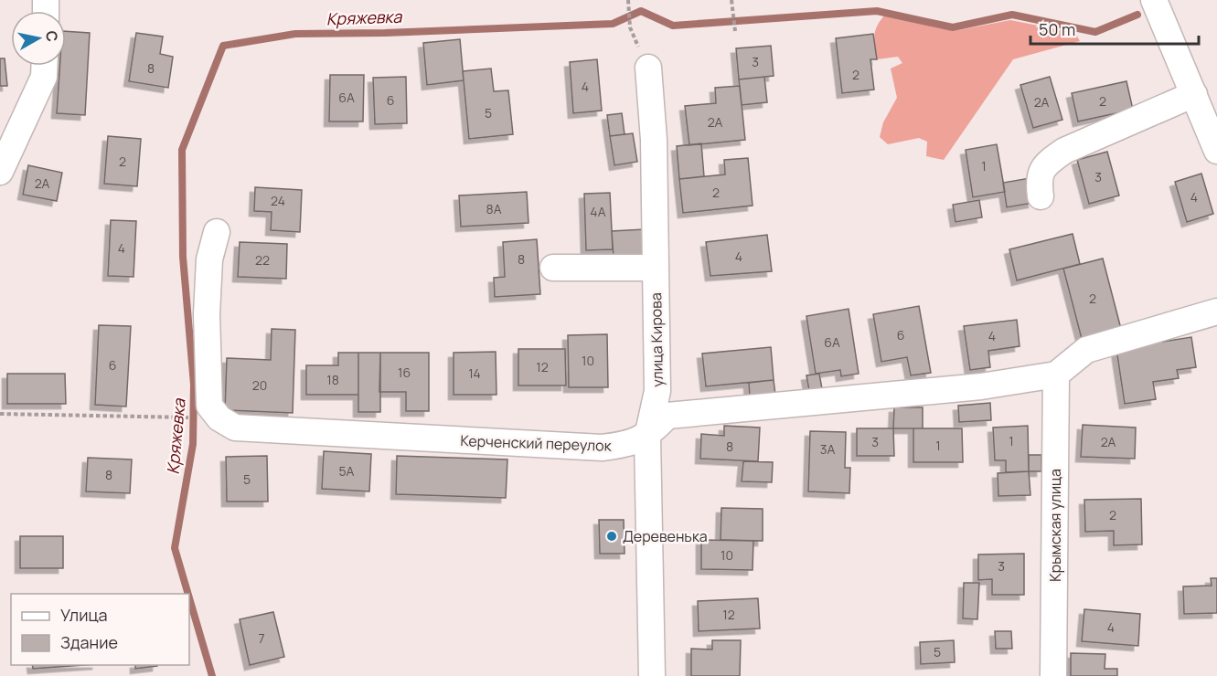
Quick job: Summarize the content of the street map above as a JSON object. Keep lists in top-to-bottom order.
{
  "streets": {
    "street": ["улица Кирова", "Керченский переулок", "Крымская улица"]
  },
  "crossings": [
    ["улица Кирова", "Керченский переулок"],
    ["Керченский переулок", "Крымская улица"]
  ],
  "water": ["Кряжевка"],
  "places": ["Деревенька"],
  "house_numbers": [
    "3",
    "8",
    "2",
    "4",
    "6А",
    "6",
    "2",
    "2А",
    "5",
    "2А",
    "2",
    "1",
    "3",
    "2А",
    "2",
    "4",
    "24",
    "8А",
    "4А",
    "4",
    "4",
    "8",
    "22",
    "2",
    "6",
    "4",
    "6А",
    "10",
    "6",
    "12",
    "16",
    "14",
    "18",
    "20",
    "1",
    "3",
    "2А",
    "1",
    "8",
    "3А",
    "5А",
    "8",
    "5",
    "2",
    "10",
    "3",
    "12",
    "4",
    "7",
    "5"
  ],
  "legend": ["Улица", "Здание"],
  "scale_bar": "50 m",
  "north": "right"
}
